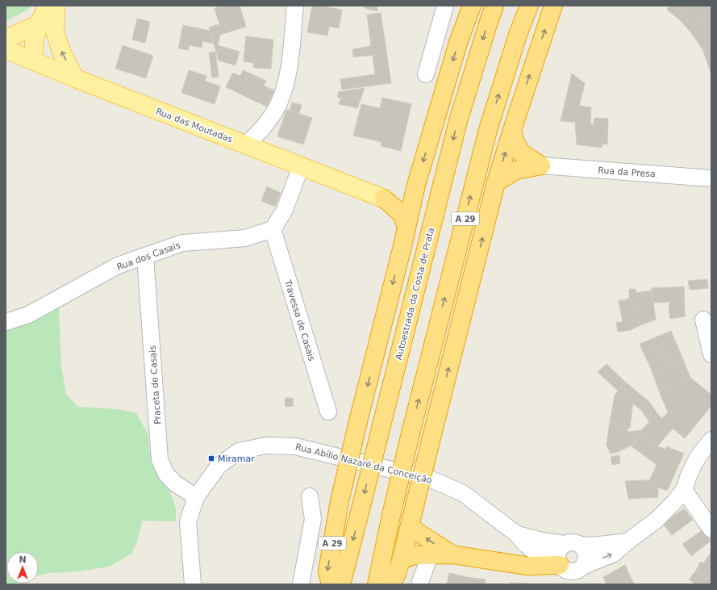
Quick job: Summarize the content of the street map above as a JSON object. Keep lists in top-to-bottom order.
{
  "streets": {
    "highway": ["A 29", "Autoestrada da Costa de Prata"],
    "main road": ["Rua das Moutadas"],
    "street": [
      "Rua da Presa",
      "Rua dos Casais",
      "Travessa de Casais",
      "Praceta de Casais",
      "Rua Abílio Nazaré da Conceição"
    ]
  },
  "crossings": [
    ["Rua dos Casais", "Travessa de Casais"],
    ["Rua dos Casais", "Praceta de Casais"],
    ["Praceta de Casais", "Rua Abílio Nazaré da Conceição"]
  ],
  "places": {
    "transit": ["Miramar"]
  },
  "north": "top"
}
